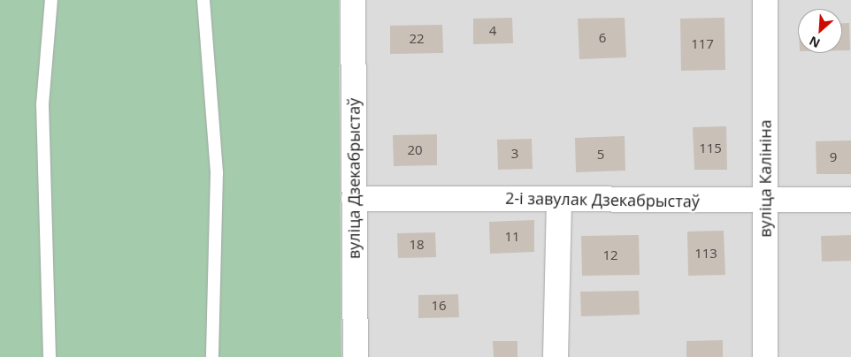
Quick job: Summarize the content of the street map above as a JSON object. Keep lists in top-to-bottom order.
{
  "streets": {
    "street": ["вуліца Дзекабрыстаў", "вуліца Калініна", "2-і завулак Дзекабрыстаў"]
  },
  "crossings": [
    ["вуліца Дзекабрыстаў", "2-і завулак Дзекабрыстаў"],
    ["вуліца Калініна", "2-і завулак Дзекабрыстаў"]
  ],
  "house_numbers": [
    "4",
    "6",
    "22",
    "117",
    "115",
    "20",
    "3",
    "5",
    "9",
    "11",
    "18",
    "113",
    "12",
    "16"
  ],
  "north": "bottom left"
}
